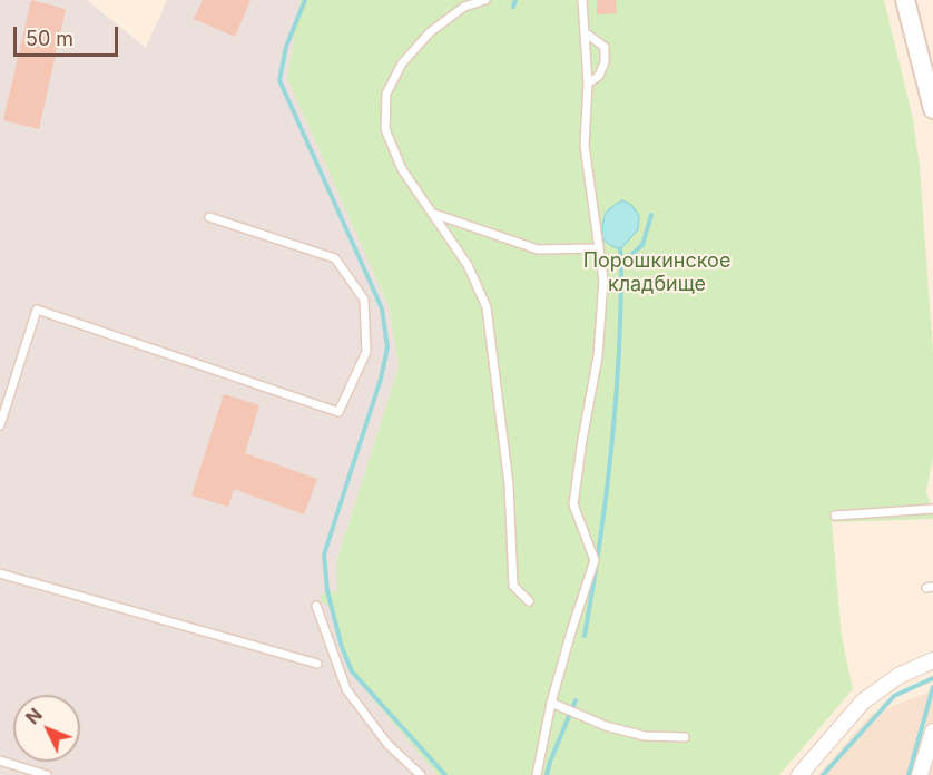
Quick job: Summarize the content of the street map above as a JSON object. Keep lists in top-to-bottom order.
{
  "parks": ["Порошкинское кладбище"],
  "scale_bar": "50 m",
  "north": "top left"
}
